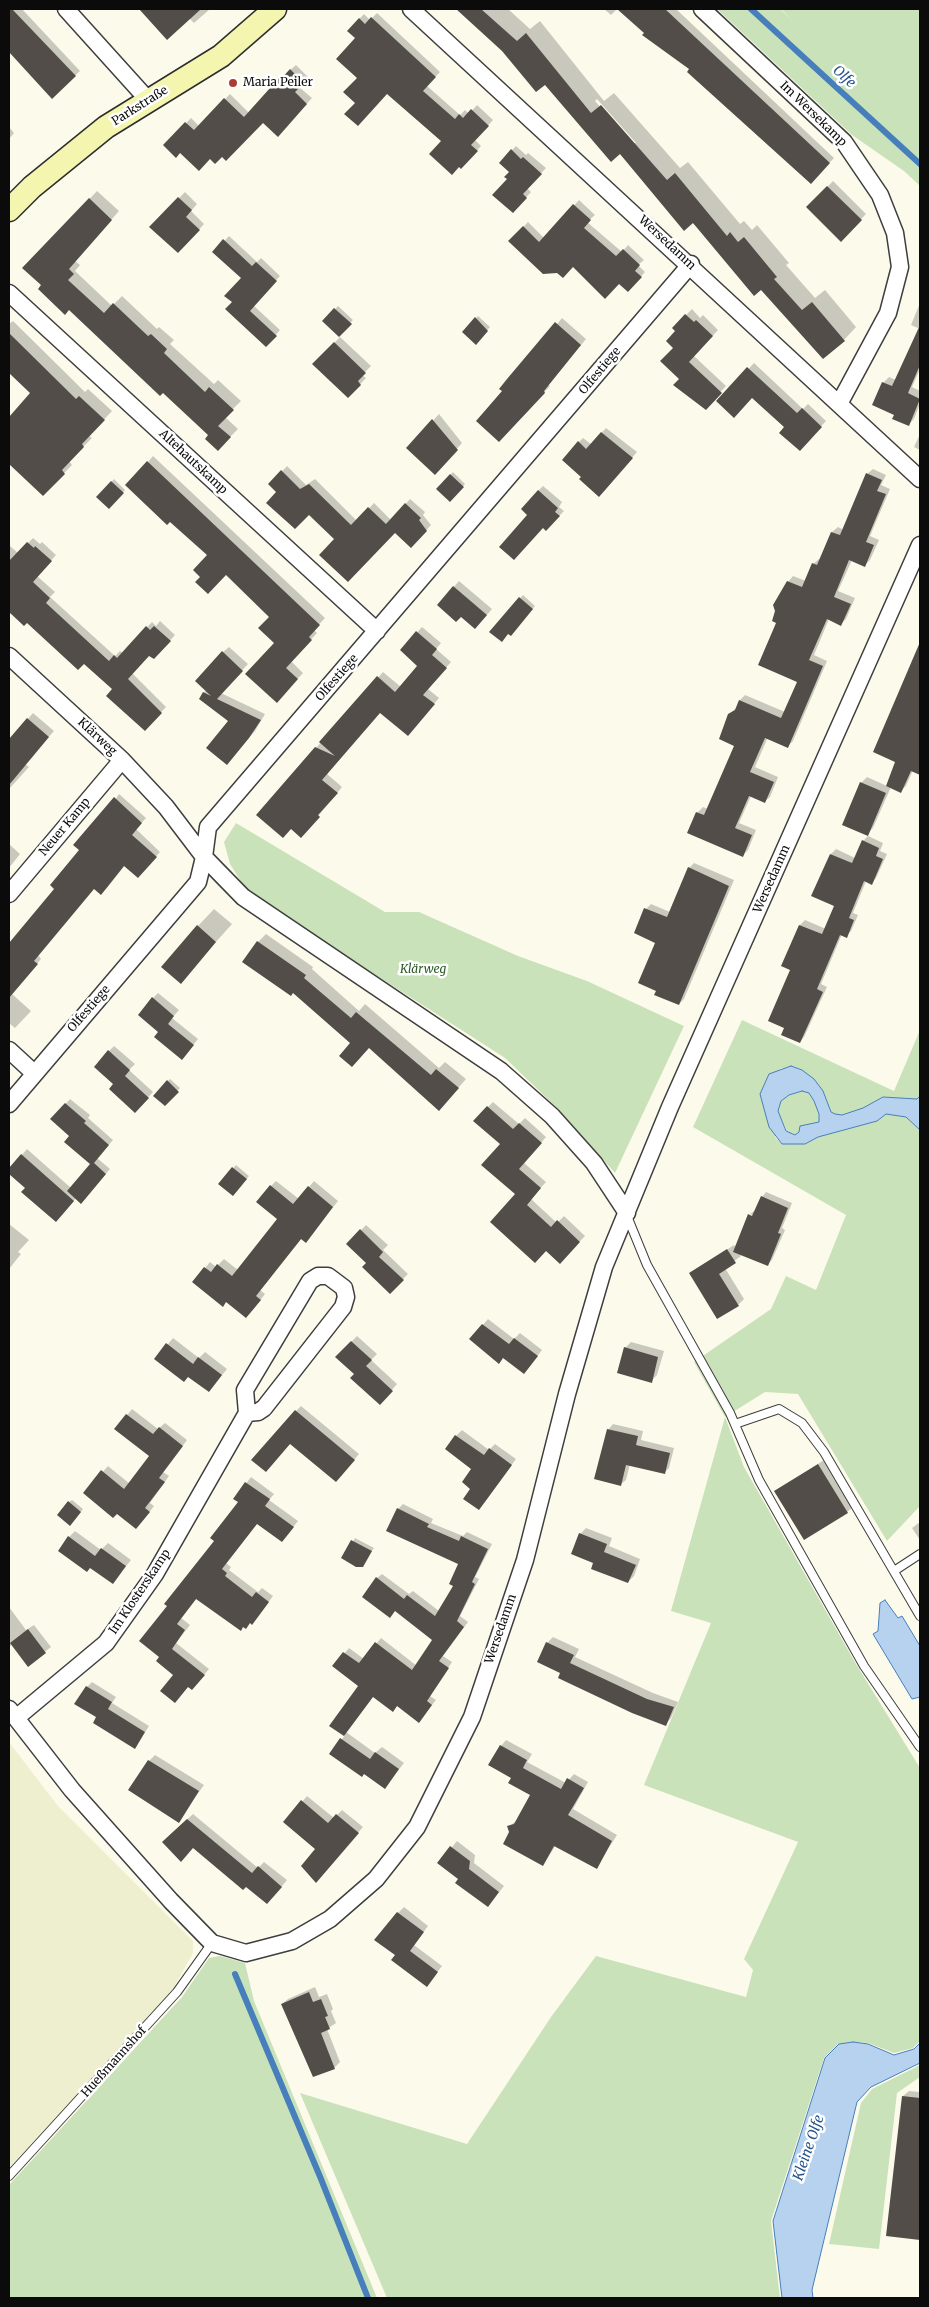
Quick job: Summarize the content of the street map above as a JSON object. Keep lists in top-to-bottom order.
{
  "streets": {
    "street": [
      "Parkstraße",
      "Im Wersekamp",
      "Wersedamm",
      "Olfestiege",
      "Altehautskamp",
      "Klärweg",
      "Neuer Kamp",
      "Im Klosterskamp"
    ],
    "lane": ["Hueßmannshof"]
  },
  "crossings": [
    ["Im Wersekamp", "Wersedamm"],
    ["Wersedamm", "Olfestiege"],
    ["Wersedamm", "Klärweg"],
    ["Wersedamm", "Hueßmannshof"],
    ["Olfestiege", "Altehautskamp"],
    ["Olfestiege", "Klärweg"],
    ["Klärweg", "Neuer Kamp"]
  ],
  "water": ["Olfe", "Kleine Olfe"],
  "parks": ["Klärweg"],
  "places": ["Maria Peiler"]
}
